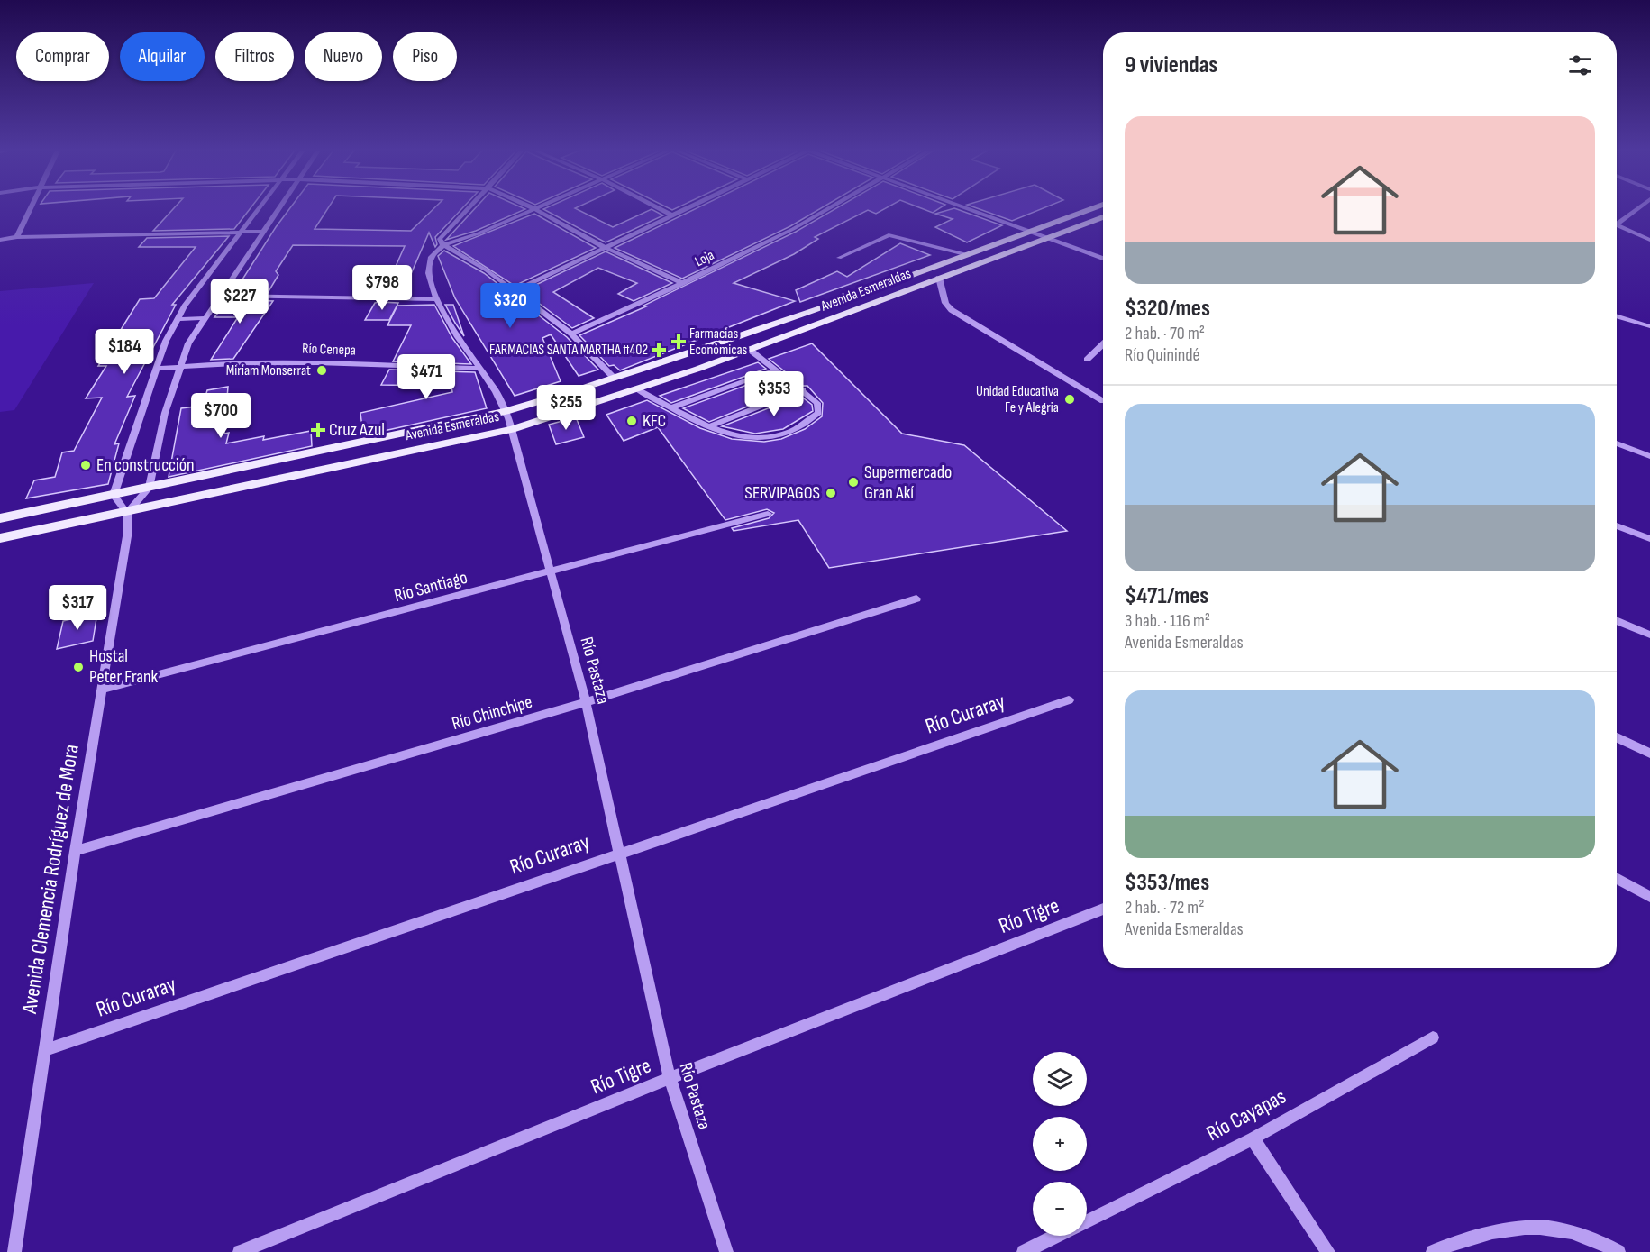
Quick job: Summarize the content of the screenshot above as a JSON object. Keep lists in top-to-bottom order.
{
  "streets": {
    "main road": ["Avenida Esmeraldas"],
    "street": [
      "Loja",
      "Río Cenepa",
      "Río Santiago",
      "Río Pastaza",
      "Río Chinchipe",
      "Río Curaray",
      "Avenida Clemencia Rodríguez de Mora",
      "Río Tigre",
      "Río Cayapas"
    ]
  },
  "crossings": [
    ["Avenida Esmeraldas", "Río Pastaza"],
    ["Avenida Esmeraldas", "Avenida Clemencia Rodríguez de Mora"],
    ["Río Cenepa", "Río Pastaza"],
    ["Río Santiago", "Río Pastaza"],
    ["Río Santiago", "Avenida Clemencia Rodríguez de Mora"],
    ["Río Pastaza", "Río Chinchipe"],
    ["Río Pastaza", "Río Curaray"],
    ["Río Pastaza", "Río Tigre"],
    ["Río Chinchipe", "Avenida Clemencia Rodríguez de Mora"],
    ["Río Curaray", "Avenida Clemencia Rodríguez de Mora"]
  ],
  "places": {
    "health": ["Farmacias Económicas", "FARMACIAS SANTA MARTHA #402", "Cruz Azul"],
    "other": [
      "Miriam Monserrat",
      "Unidad Educativa Fe y Alegria",
      "KFC",
      "En construcción",
      "Supermercado Gran Akí",
      "SERVIPAGOS",
      "Hostal Peter Frank"
    ]
  },
  "page": {
    "chip": [
      "Comprar",
      "Alquilar",
      "Filtros",
      "Nuevo",
      "Piso"
    ],
    "heading": "9 viviendas",
    "list": [
      {
        "name": "$320/mes",
        "note": "2 hab. · 70 m² · Río Quinindé"
      },
      {
        "name": "$471/mes",
        "note": "3 hab. · 116 m² · Avenida Esmeraldas"
      },
      {
        "name": "$353/mes",
        "note": "2 hab. · 72 m² · Avenida Esmeraldas"
      }
    ],
    "price": [
      "$798",
      "$227",
      "$320",
      "$184",
      "$471",
      "$353",
      "$255",
      "$700",
      "$317"
    ],
    "map_buttons": ["+", "−"]
  }
}
